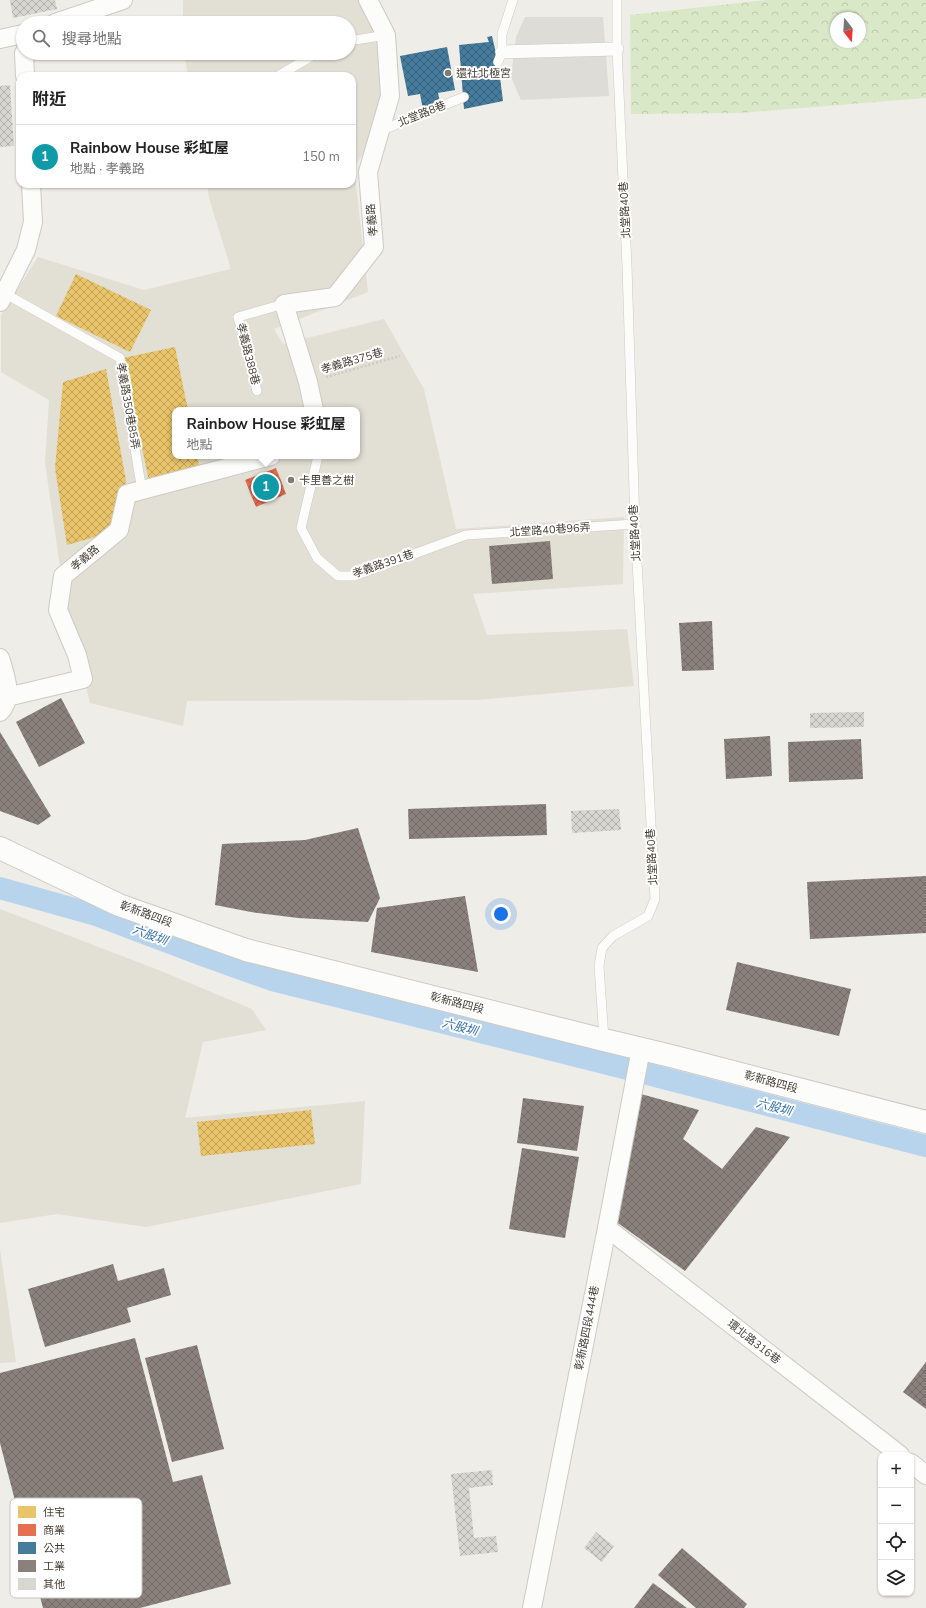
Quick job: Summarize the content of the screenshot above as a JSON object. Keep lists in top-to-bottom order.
{
  "streets": {
    "street": [
      "孝義路",
      "彰新路四段",
      "彰新路四段444巷",
      "環北路316巷"
    ],
    "lane": [
      "北堂路8巷",
      "北堂路40巷",
      "孝義路388巷",
      "孝義路350巷85弄",
      "北堂路40巷96弄",
      "孝義路391巷"
    ],
    "path": ["孝義路375巷"]
  },
  "crossings": [
    ["北堂路8巷", "孝義路"],
    ["北堂路40巷", "北堂路40巷96弄"],
    ["北堂路40巷", "彰新路四段"],
    ["孝義路", "孝義路388巷"],
    ["孝義路", "孝義路350巷85弄"],
    ["北堂路40巷96弄", "孝義路391巷"],
    ["彰新路四段", "彰新路四段444巷"],
    ["彰新路四段444巷", "環北路316巷"]
  ],
  "water": ["六股圳"],
  "places": ["還社北極宮", "卡里善之樹"],
  "legend": [
    "住宅",
    "商業",
    "公共",
    "工業",
    "其他"
  ],
  "north": "bottom",
  "page": {
    "search": "搜尋地點",
    "heading": "附近",
    "list": [
      {
        "mark": "1",
        "name": "Rainbow House 彩虹屋",
        "note": "地點 · 孝義路",
        "value": "150 m"
      }
    ],
    "popup": ["Rainbow House 彩虹屋", "地點"],
    "pins": "1",
    "map_buttons": ["+", "−"]
  }
}
